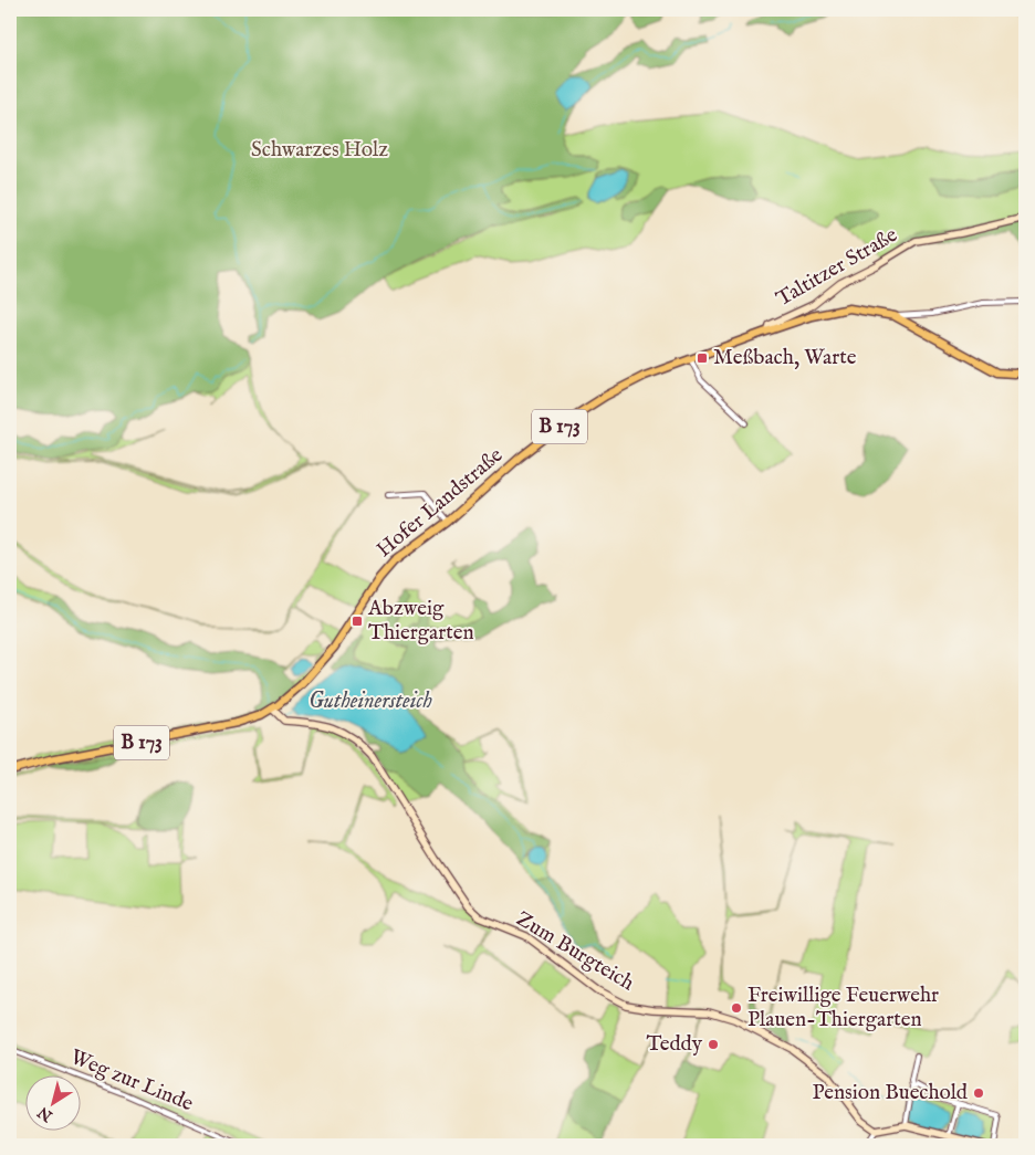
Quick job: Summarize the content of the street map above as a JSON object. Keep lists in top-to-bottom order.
{
  "streets": {
    "main road": ["B 173", "Hofer Landstraße"],
    "street": ["Taltitzer Straße", "Zum Burgteich", "Weg zur Linde"]
  },
  "crossings": [
    ["Taltitzer Straße", "Hofer Landstraße"],
    ["Hofer Landstraße", "Zum Burgteich"]
  ],
  "water": ["Gutheinersteich"],
  "parks": ["Schwarzes Holz"],
  "places": {
    "transit": ["Meßbach, Warte", "Abzweig Thiergarten"],
    "other": ["Freiwillige Feuerwehr Plauen-Thiergarten", "Teddy", "Pension Buechold"]
  },
  "north": "bottom left"
}
